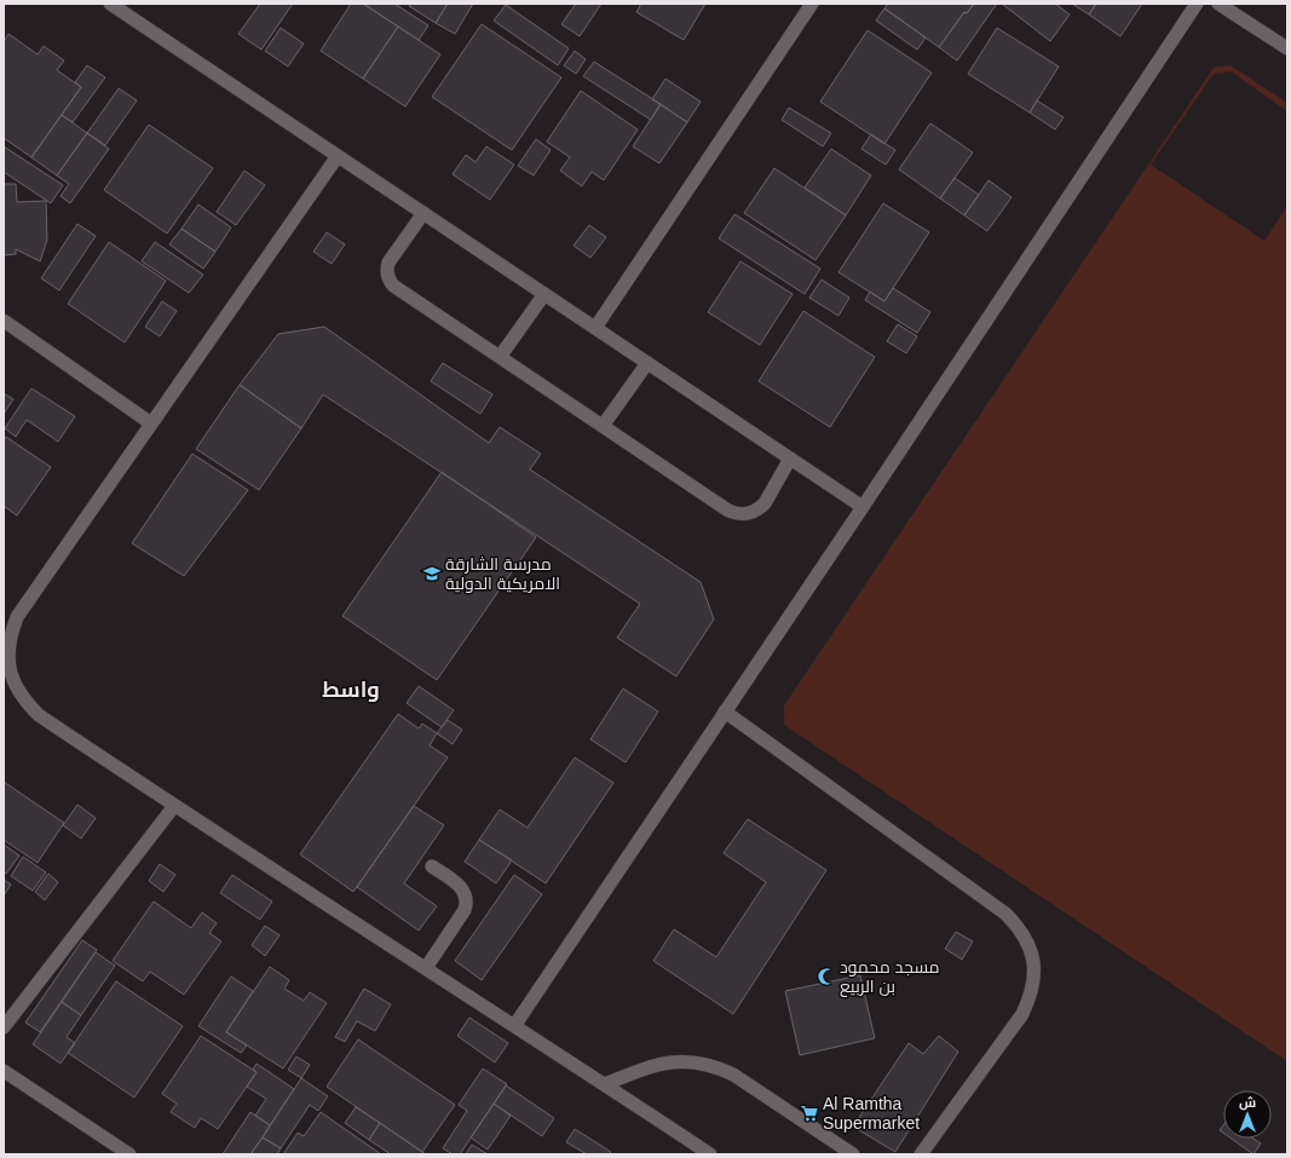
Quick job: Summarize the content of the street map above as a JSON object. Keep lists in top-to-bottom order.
{
  "districts": ["واسط"],
  "places": {
    "school or university": ["مدرسة الشارقة الامريكية الدولية"],
    "mosque": ["مسجد محمود بن الربيع"],
    "supermarket": ["Al Ramtha Supermarket"]
  },
  "north": "top"
}
